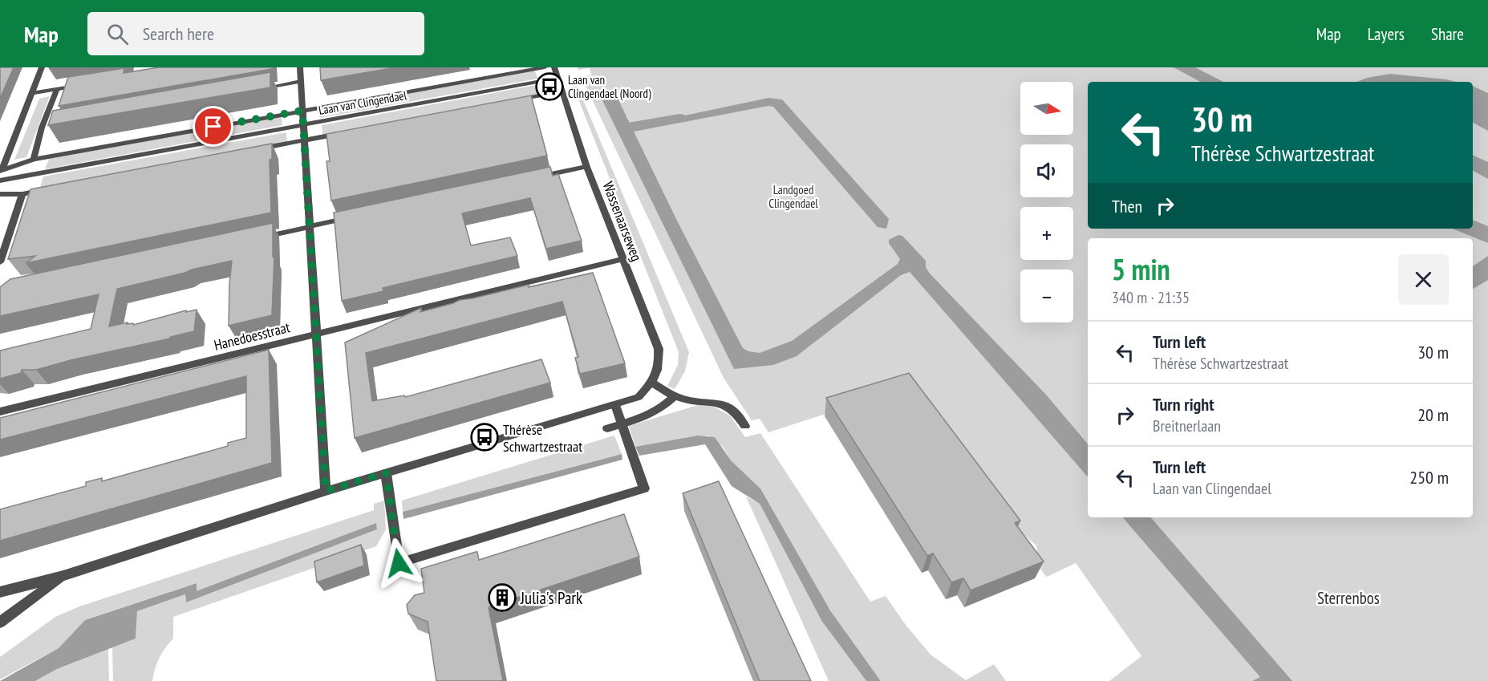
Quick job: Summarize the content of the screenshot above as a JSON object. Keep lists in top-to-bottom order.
{
  "streets": {
    "street": ["Laan van Clingendael", "Wassenaarseweg", "Hanedoesstraat"]
  },
  "crossings": [
    ["Laan van Clingendael", "Wassenaarseweg"],
    ["Wassenaarseweg", "Hanedoesstraat"]
  ],
  "parks": ["Landgoed Clingendael", "Sterrenbos"],
  "places": {
    "bus stop": ["Laan van Clingendael (Noord)", "Thérèse Schwartzestraat"],
    "building": ["Julia's Park"]
  },
  "north": "right",
  "page": {
    "header": "Map",
    "search": "Search here",
    "nav": ["Map", "Layers", "Share"],
    "map_buttons": ["+", "−"],
    "turn": ["30 m", "Thérèse Schwartzestraat"],
    "then": "Then",
    "heading": ["5 min", "340 m · 21:35"],
    "list": [
      {
        "name": "Turn left",
        "note": "Thérèse Schwartzestraat",
        "value": "30 m"
      },
      {
        "name": "Turn right",
        "note": "Breitnerlaan",
        "value": "20 m"
      },
      {
        "name": "Turn left",
        "note": "Laan van Clingendael",
        "value": "250 m"
      }
    ]
  }
}
